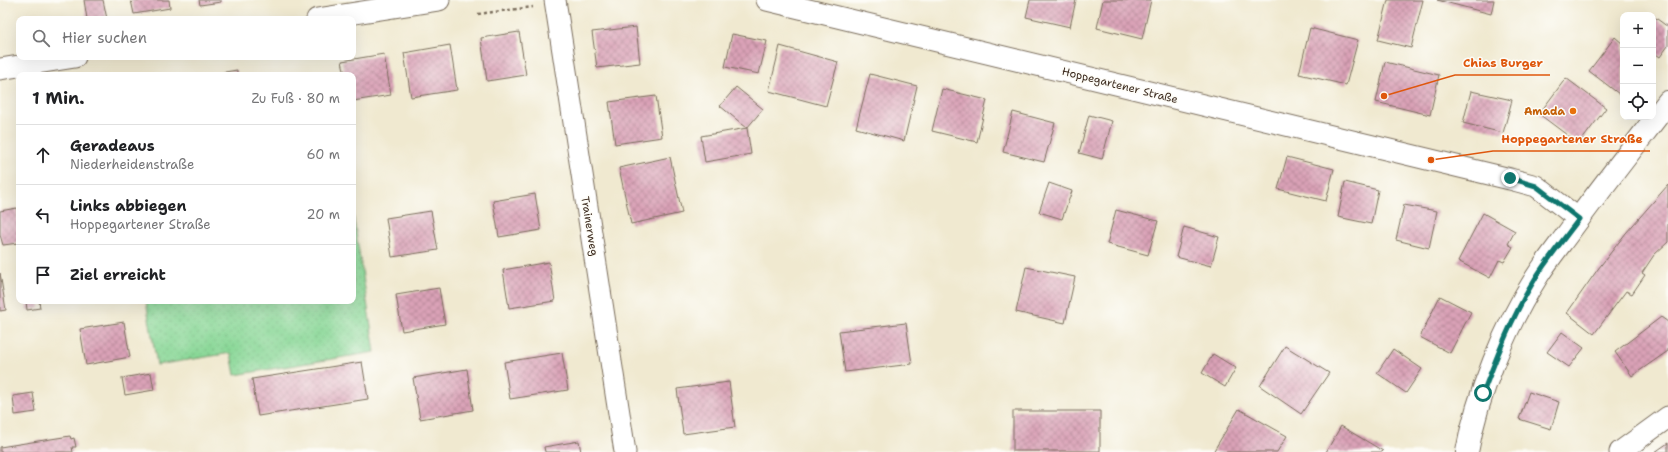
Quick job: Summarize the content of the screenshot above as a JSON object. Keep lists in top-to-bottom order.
{
  "streets": {
    "street": ["Hoppegartener Straße", "Trainerweg"]
  },
  "places": ["Chias Burger", "Amada", "Hoppegartener Straße"],
  "page": {
    "map_buttons": ["+", "−"],
    "search": "Hier suchen",
    "heading": ["1 Min.", "Zu Fuß · 80 m"],
    "list": [
      ["Geradeaus", "Niederheidenstraße", "60 m"],
      ["Links abbiegen", "Hoppegartener Straße", "20 m"],
      "Ziel erreicht"
    ]
  }
}
